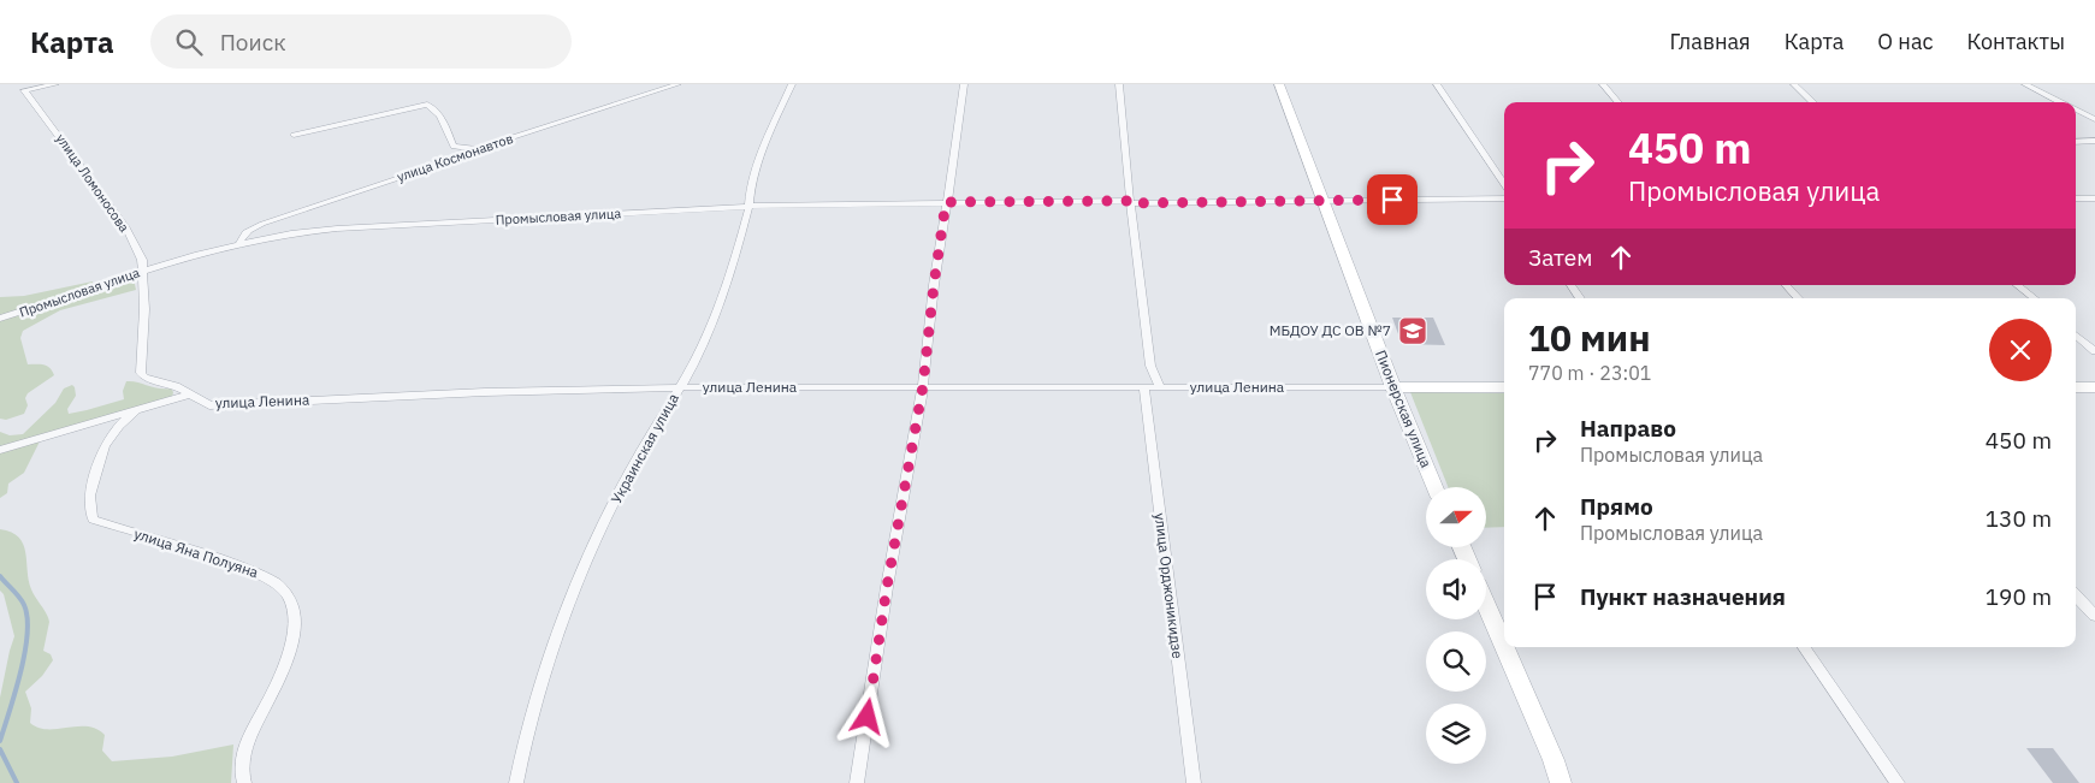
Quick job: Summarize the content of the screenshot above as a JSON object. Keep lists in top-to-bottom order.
{
  "streets": {
    "street": [
      "улица Космонавтов",
      "улица Ломоносова",
      "Промысловая улица",
      "улица Ленина",
      "Пионерская улица",
      "Украинская улица",
      "улица Яна Полуяна",
      "улица Орджоникидзе"
    ]
  },
  "crossings": [
    ["улица Космонавтов", "Промысловая улица"],
    ["улица Ломоносова", "Промысловая улица"],
    ["улица Ломоносова", "улица Ленина"],
    ["Промысловая улица", "Пионерская улица"],
    ["Промысловая улица", "Украинская улица"],
    ["улица Ленина", "Пионерская улица"],
    ["улица Ленина", "Украинская улица"],
    ["улица Ленина", "улица Орджоникидзе"]
  ],
  "places": {
    "school or university": ["МБДОУ ДС ОВ №7"]
  },
  "north": "right",
  "page": {
    "header": "Карта",
    "search": "Поиск",
    "nav": [
      "Главная",
      "Карта",
      "О нас",
      "Контакты"
    ],
    "turn": ["450 m", "Промысловая улица"],
    "then": "Затем",
    "heading": ["10 мин", "770 m · 23:01"],
    "list": [
      {
        "name": "Направо",
        "note": "Промысловая улица",
        "value": "450 m"
      },
      {
        "name": "Прямо",
        "note": "Промысловая улица",
        "value": "130 m"
      },
      {
        "name": "Пункт назначения",
        "value": "190 m"
      }
    ]
  }
}
